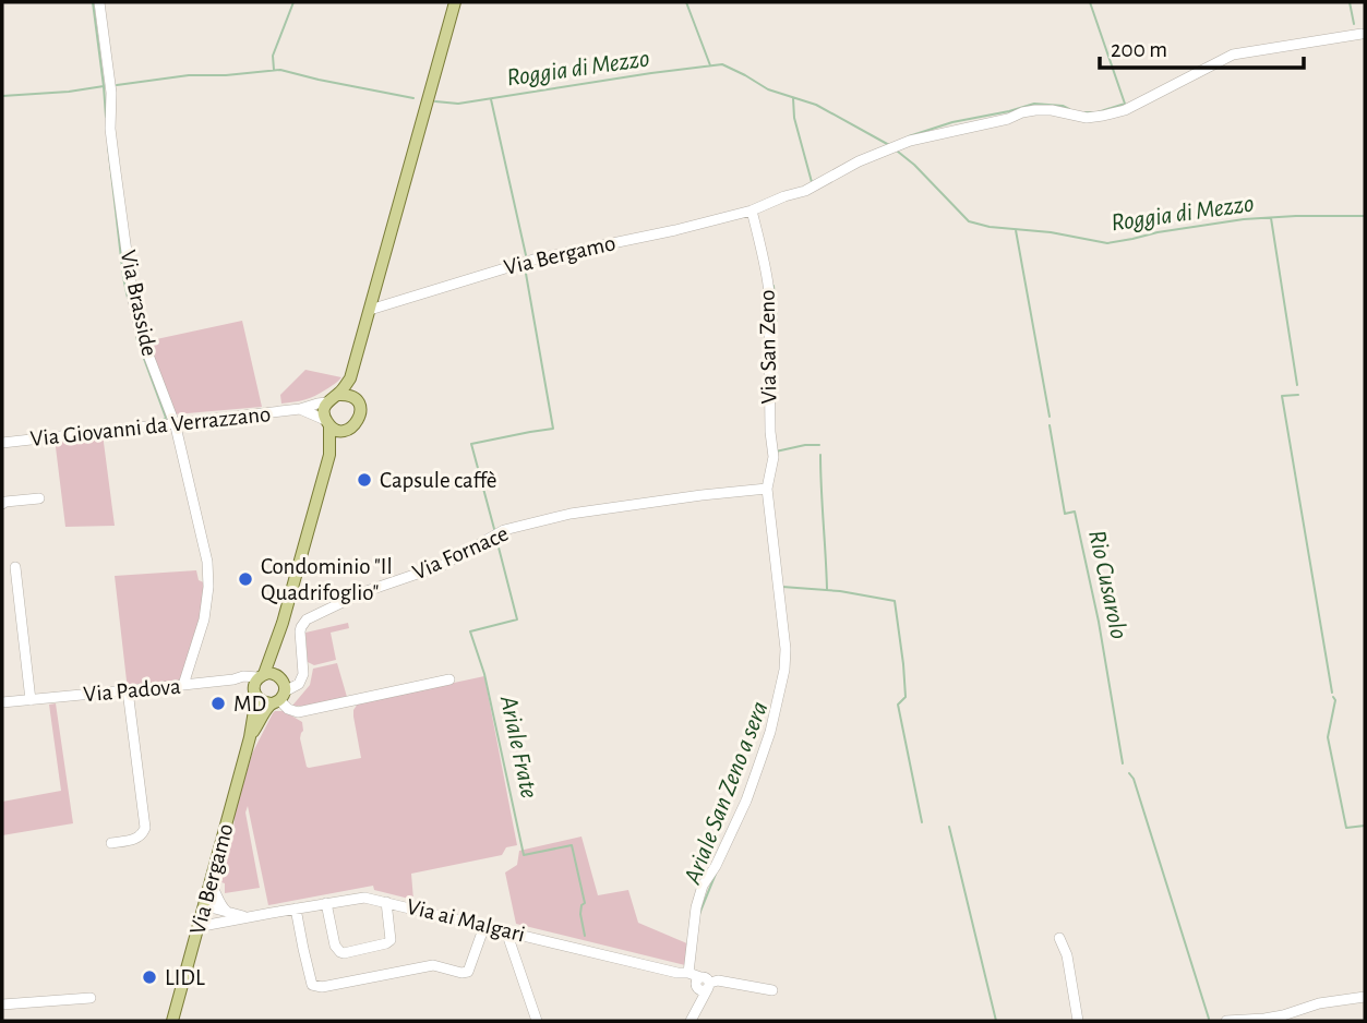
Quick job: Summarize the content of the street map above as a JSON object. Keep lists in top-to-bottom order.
{
  "streets": {
    "main road": ["Via Bergamo"],
    "street": [
      "Via Brasside",
      "Via San Zeno",
      "Via Giovanni da Verrazzano",
      "Via Fornace",
      "Via Padova",
      "Via ai Malgari"
    ]
  },
  "crossings": [
    ["Via Bergamo", "Via San Zeno"],
    ["Via Bergamo", "Via Giovanni da Verrazzano"],
    ["Via Bergamo", "Via Fornace"],
    ["Via Bergamo", "Via Padova"],
    ["Via Bergamo", "Via ai Malgari"],
    ["Via Brasside", "Via Giovanni da Verrazzano"],
    ["Via Brasside", "Via Padova"],
    ["Via San Zeno", "Via Fornace"],
    ["Via Fornace", "Via Padova"]
  ],
  "water": [
    "Roggia di Mezzo",
    "Rio Cusarolo",
    "Ariale Frate",
    "Ariale San Zeno a sera"
  ],
  "places": [
    "Capsule caffè",
    "Condominio \"Il Quadrifoglio\"",
    "MD",
    "LIDL"
  ],
  "scale_bar": "200 m"
}
